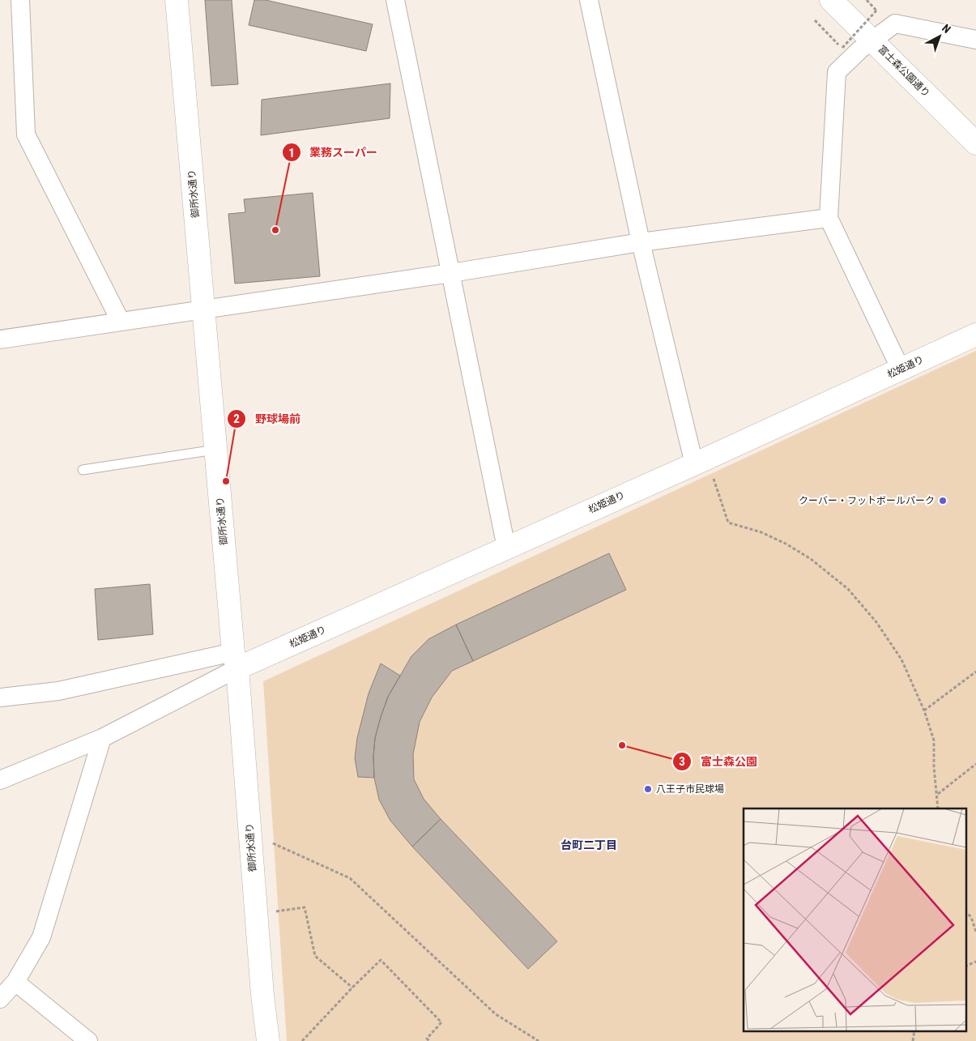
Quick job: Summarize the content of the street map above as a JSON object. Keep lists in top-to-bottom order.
{
  "streets": {
    "street": ["富士森公園通り", "御所水通り", "松姫通り"]
  },
  "crossings": [
    ["御所水通り", "松姫通り"]
  ],
  "districts": ["台町二丁目"],
  "places": [
    "業務スーパー",
    "野球場前",
    "クーバー・フットボールパーク",
    "富士森公園",
    "八王子市民球場"
  ],
  "north": "top right"
}
